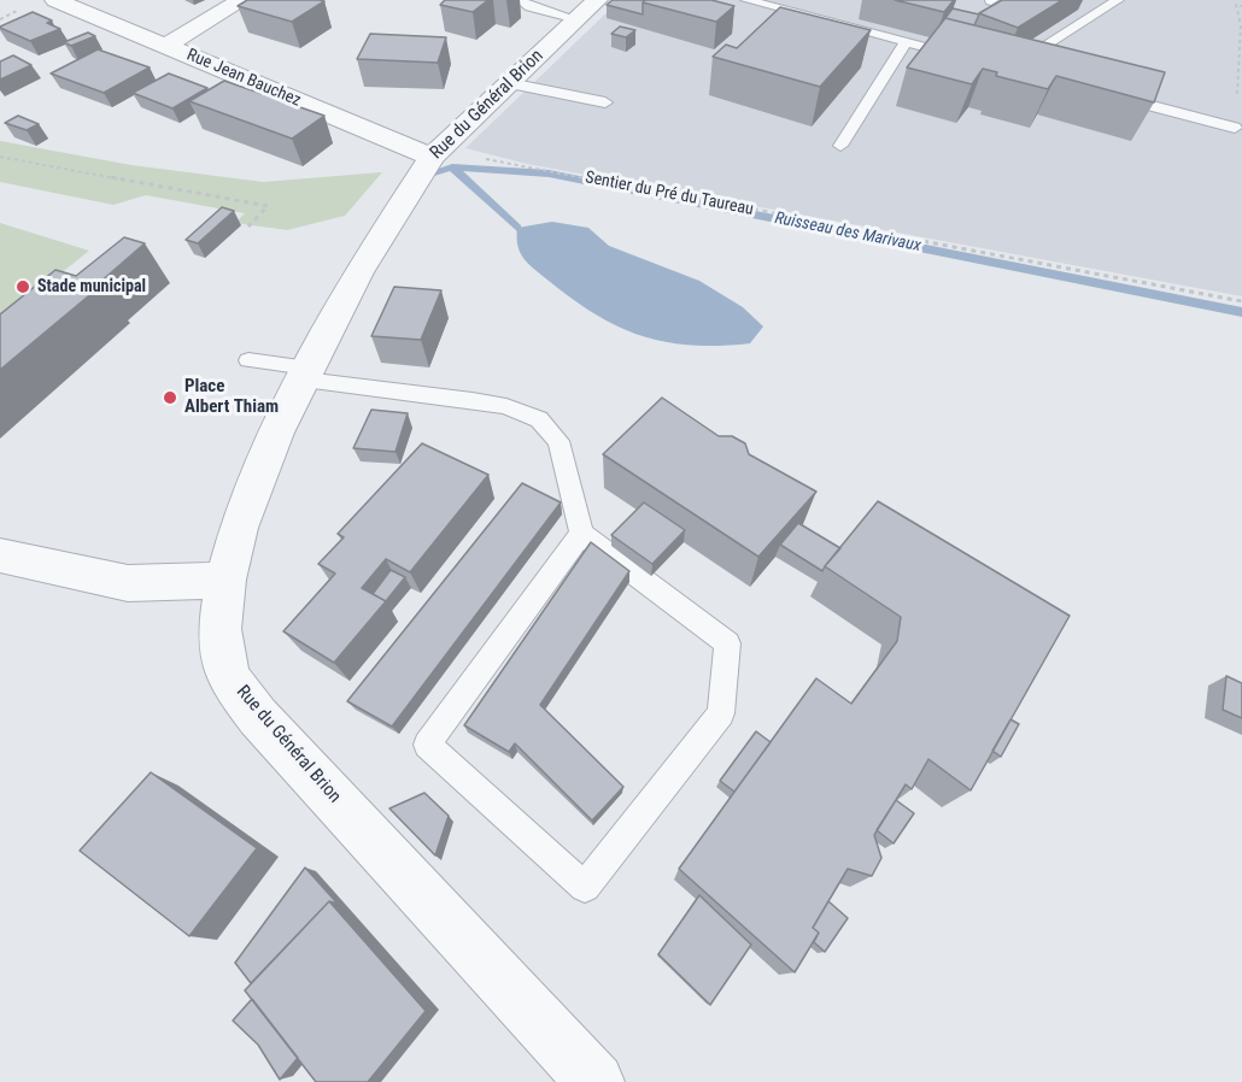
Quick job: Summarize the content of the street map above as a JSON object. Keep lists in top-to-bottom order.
{
  "streets": {
    "street": ["Rue Jean Bauchez", "Rue du Général Brion"],
    "path": ["Sentier du Pré du Taureau"]
  },
  "crossings": [
    ["Rue Jean Bauchez", "Rue du Général Brion"],
    ["Rue Jean Bauchez", "Sentier du Pré du Taureau"],
    ["Rue du Général Brion", "Sentier du Pré du Taureau"]
  ],
  "water": ["Ruisseau des Marivaux"],
  "places": ["Stade municipal", "Place Albert Thiam"]
}
